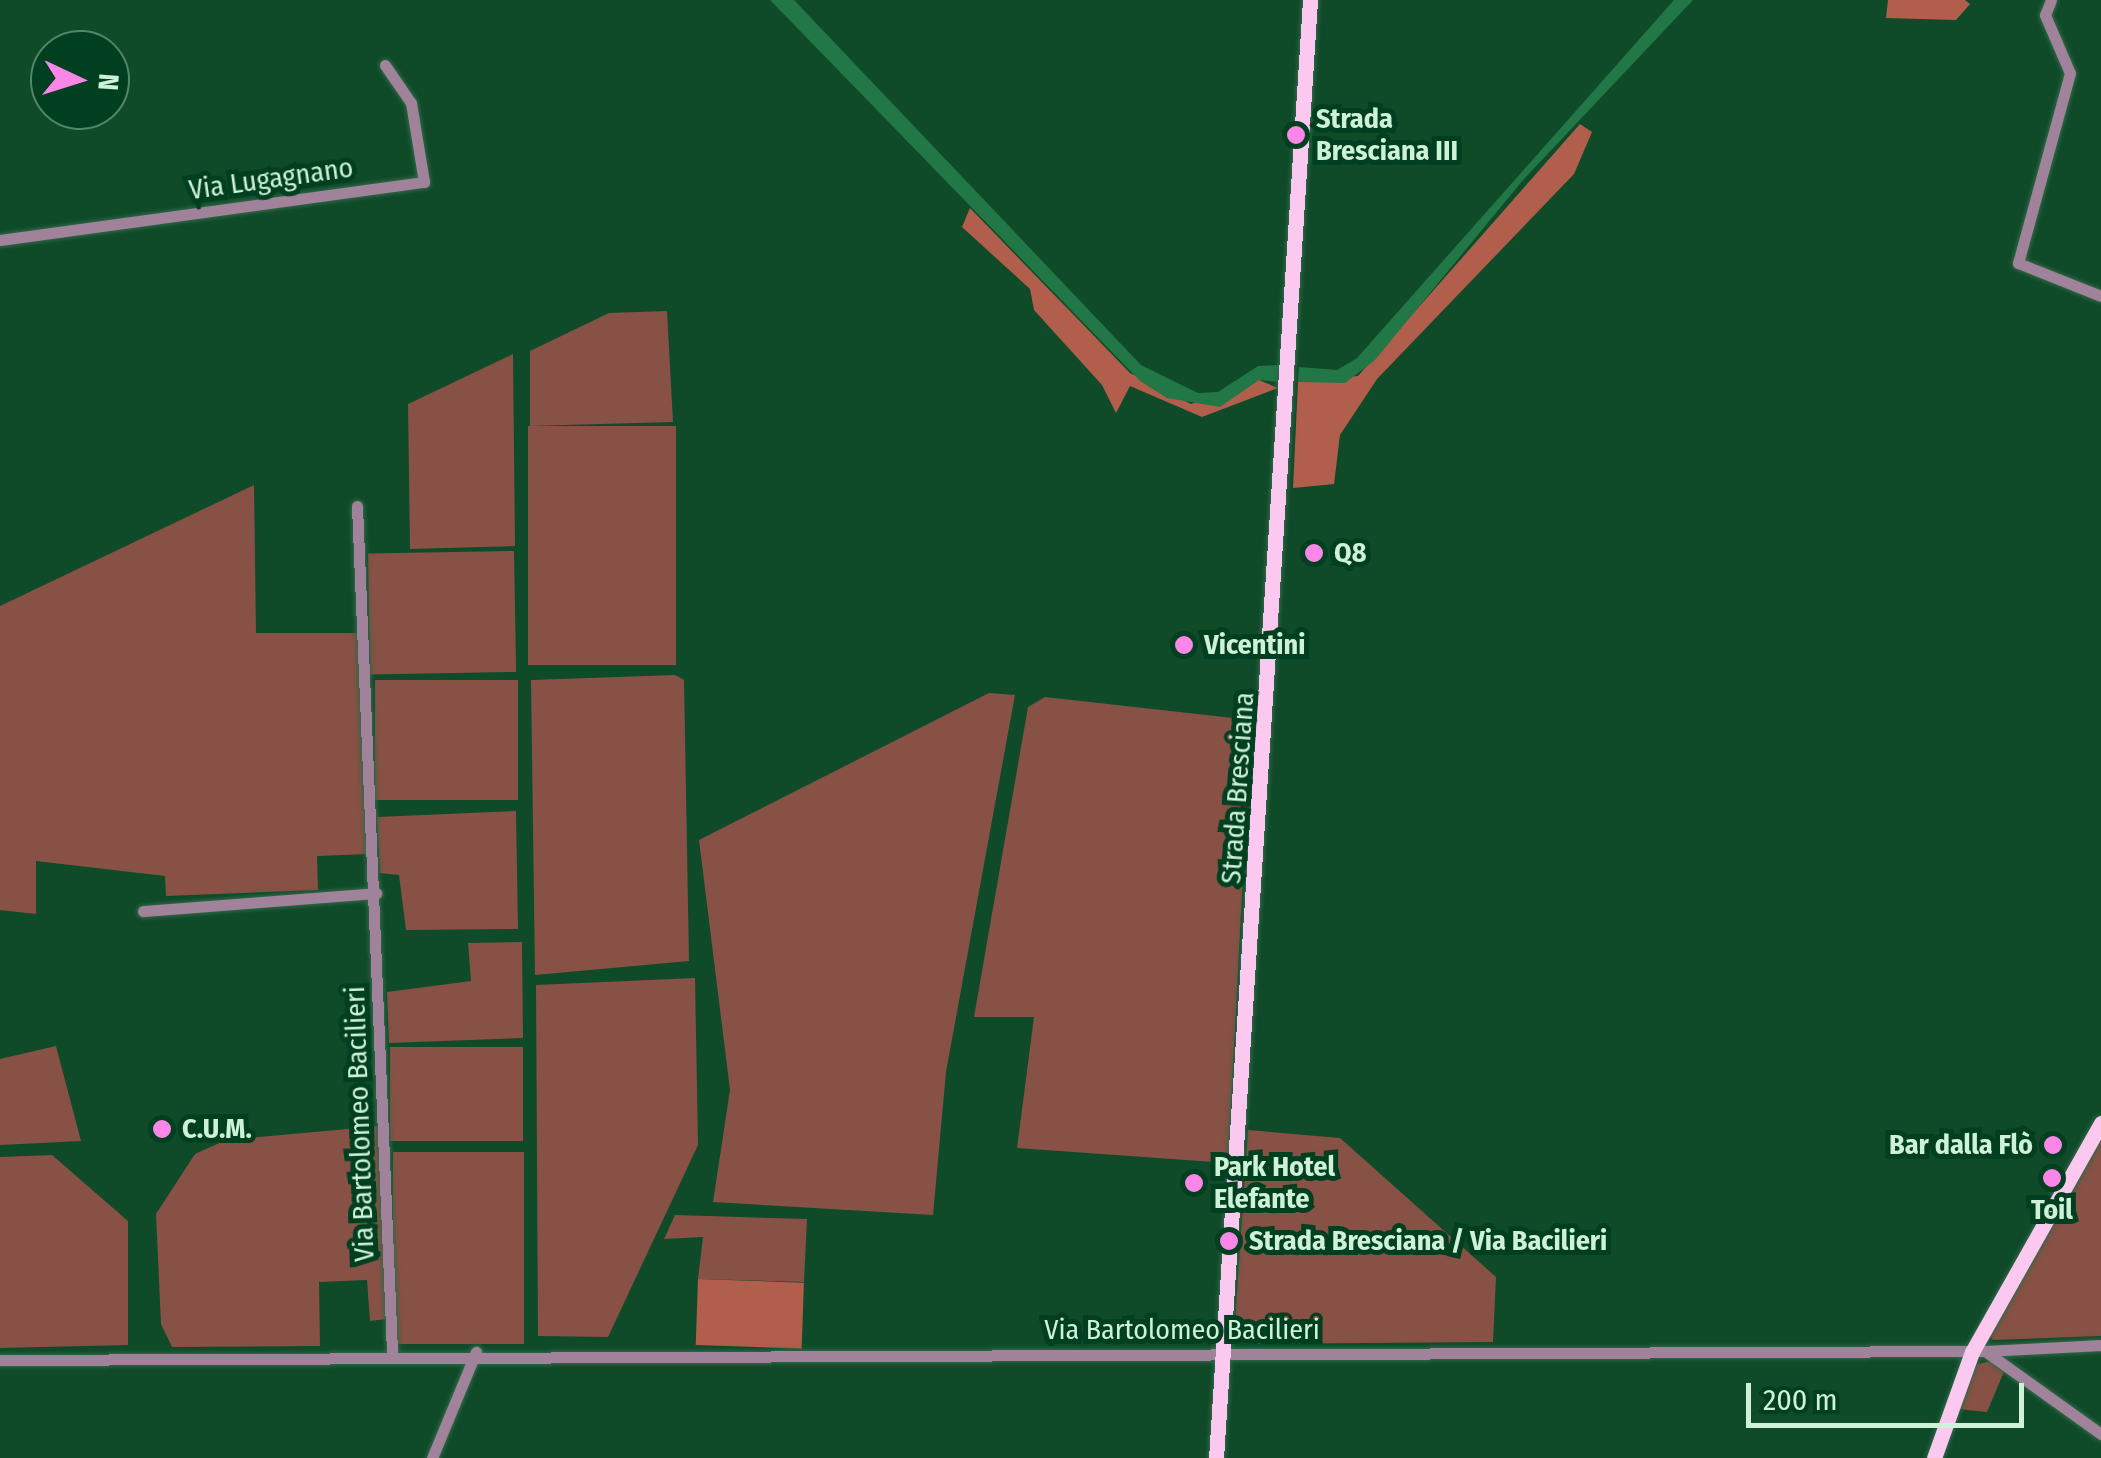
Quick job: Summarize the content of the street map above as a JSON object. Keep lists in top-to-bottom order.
{
  "streets": {
    "main road": ["Strada Bresciana"],
    "street": ["Via Lugagnano", "Via Bartolomeo Bacilieri"]
  },
  "crossings": [
    ["Strada Bresciana", "Via Bartolomeo Bacilieri"]
  ],
  "places": [
    "Strada Bresciana III",
    "Q8",
    "Vicentini",
    "C.U.M.",
    "Bar dalla Flò",
    "Toil",
    "Park Hotel Elefante",
    "Strada Bresciana / Via Bacilieri"
  ],
  "scale_bar": "200 m",
  "north": "right"
}
